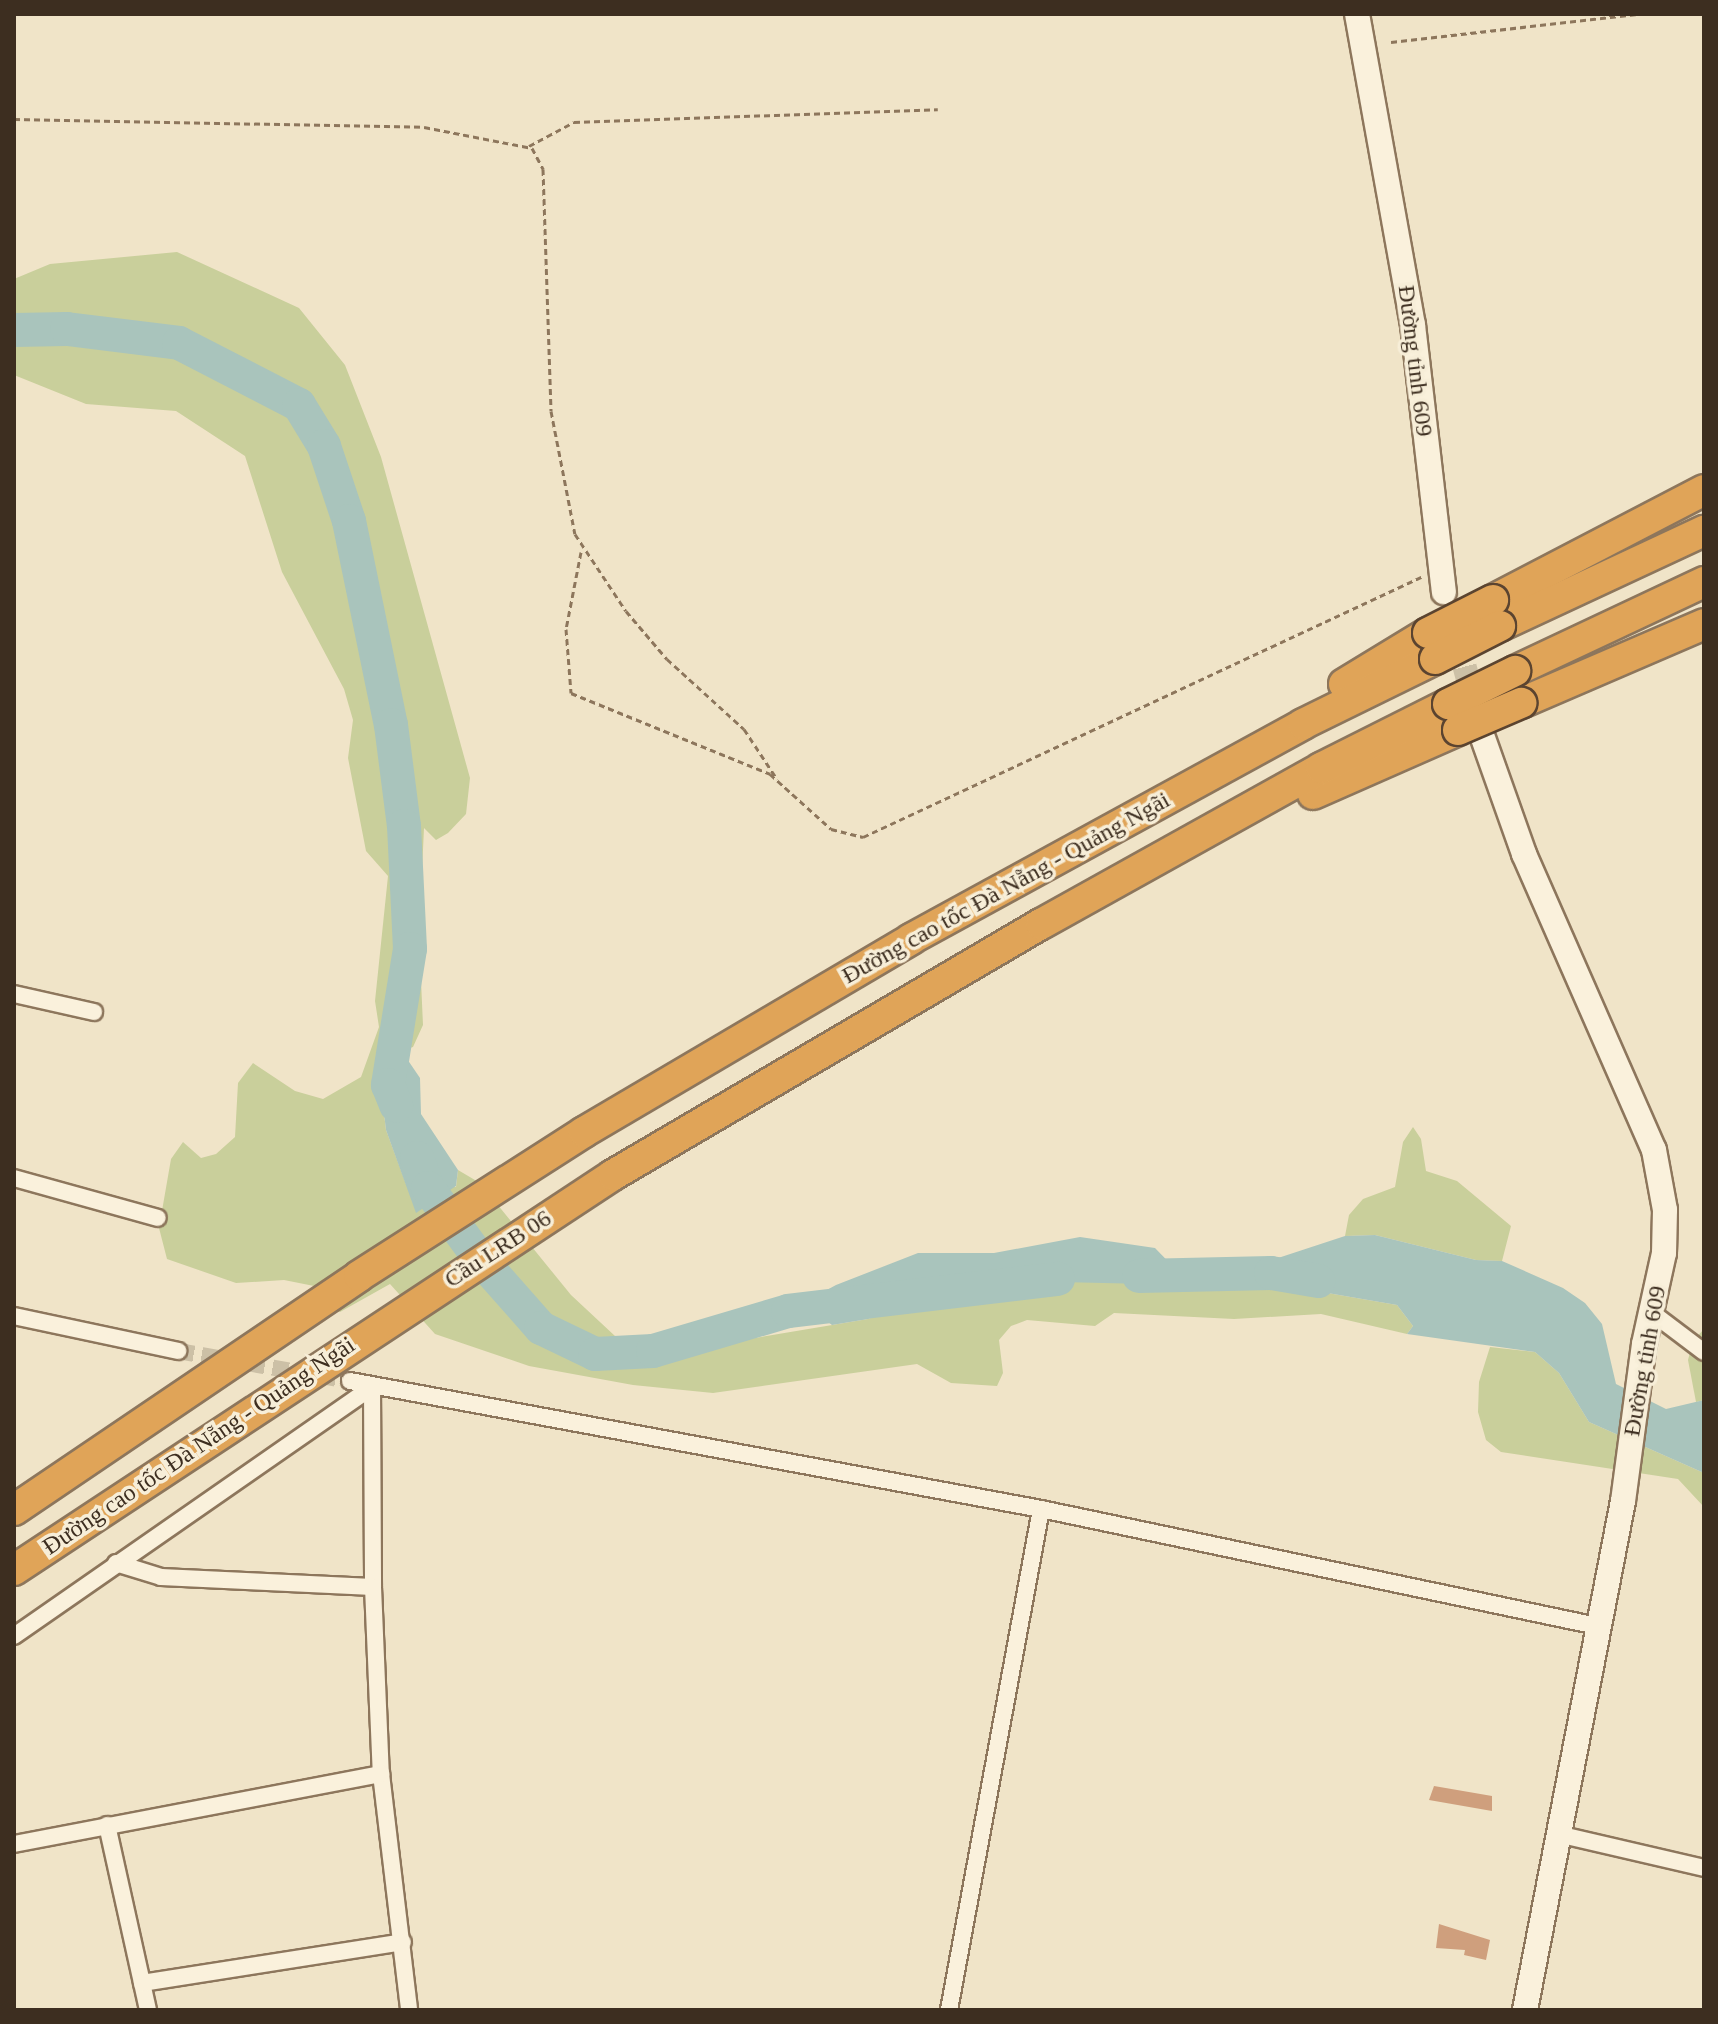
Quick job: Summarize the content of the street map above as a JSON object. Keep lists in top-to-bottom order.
{
  "streets": {
    "highway": ["Đường cao tốc Đà Nẵng - Quảng Ngãi", "Cầu LRB 06"],
    "main road": ["Đường tỉnh 609"]
  },
  "crossings": [
    ["Đường tỉnh 609", "Đường cao tốc Đà Nẵng - Quảng Ngãi"],
    ["Đường cao tốc Đà Nẵng - Quảng Ngãi", "Cầu LRB 06"]
  ]
}
